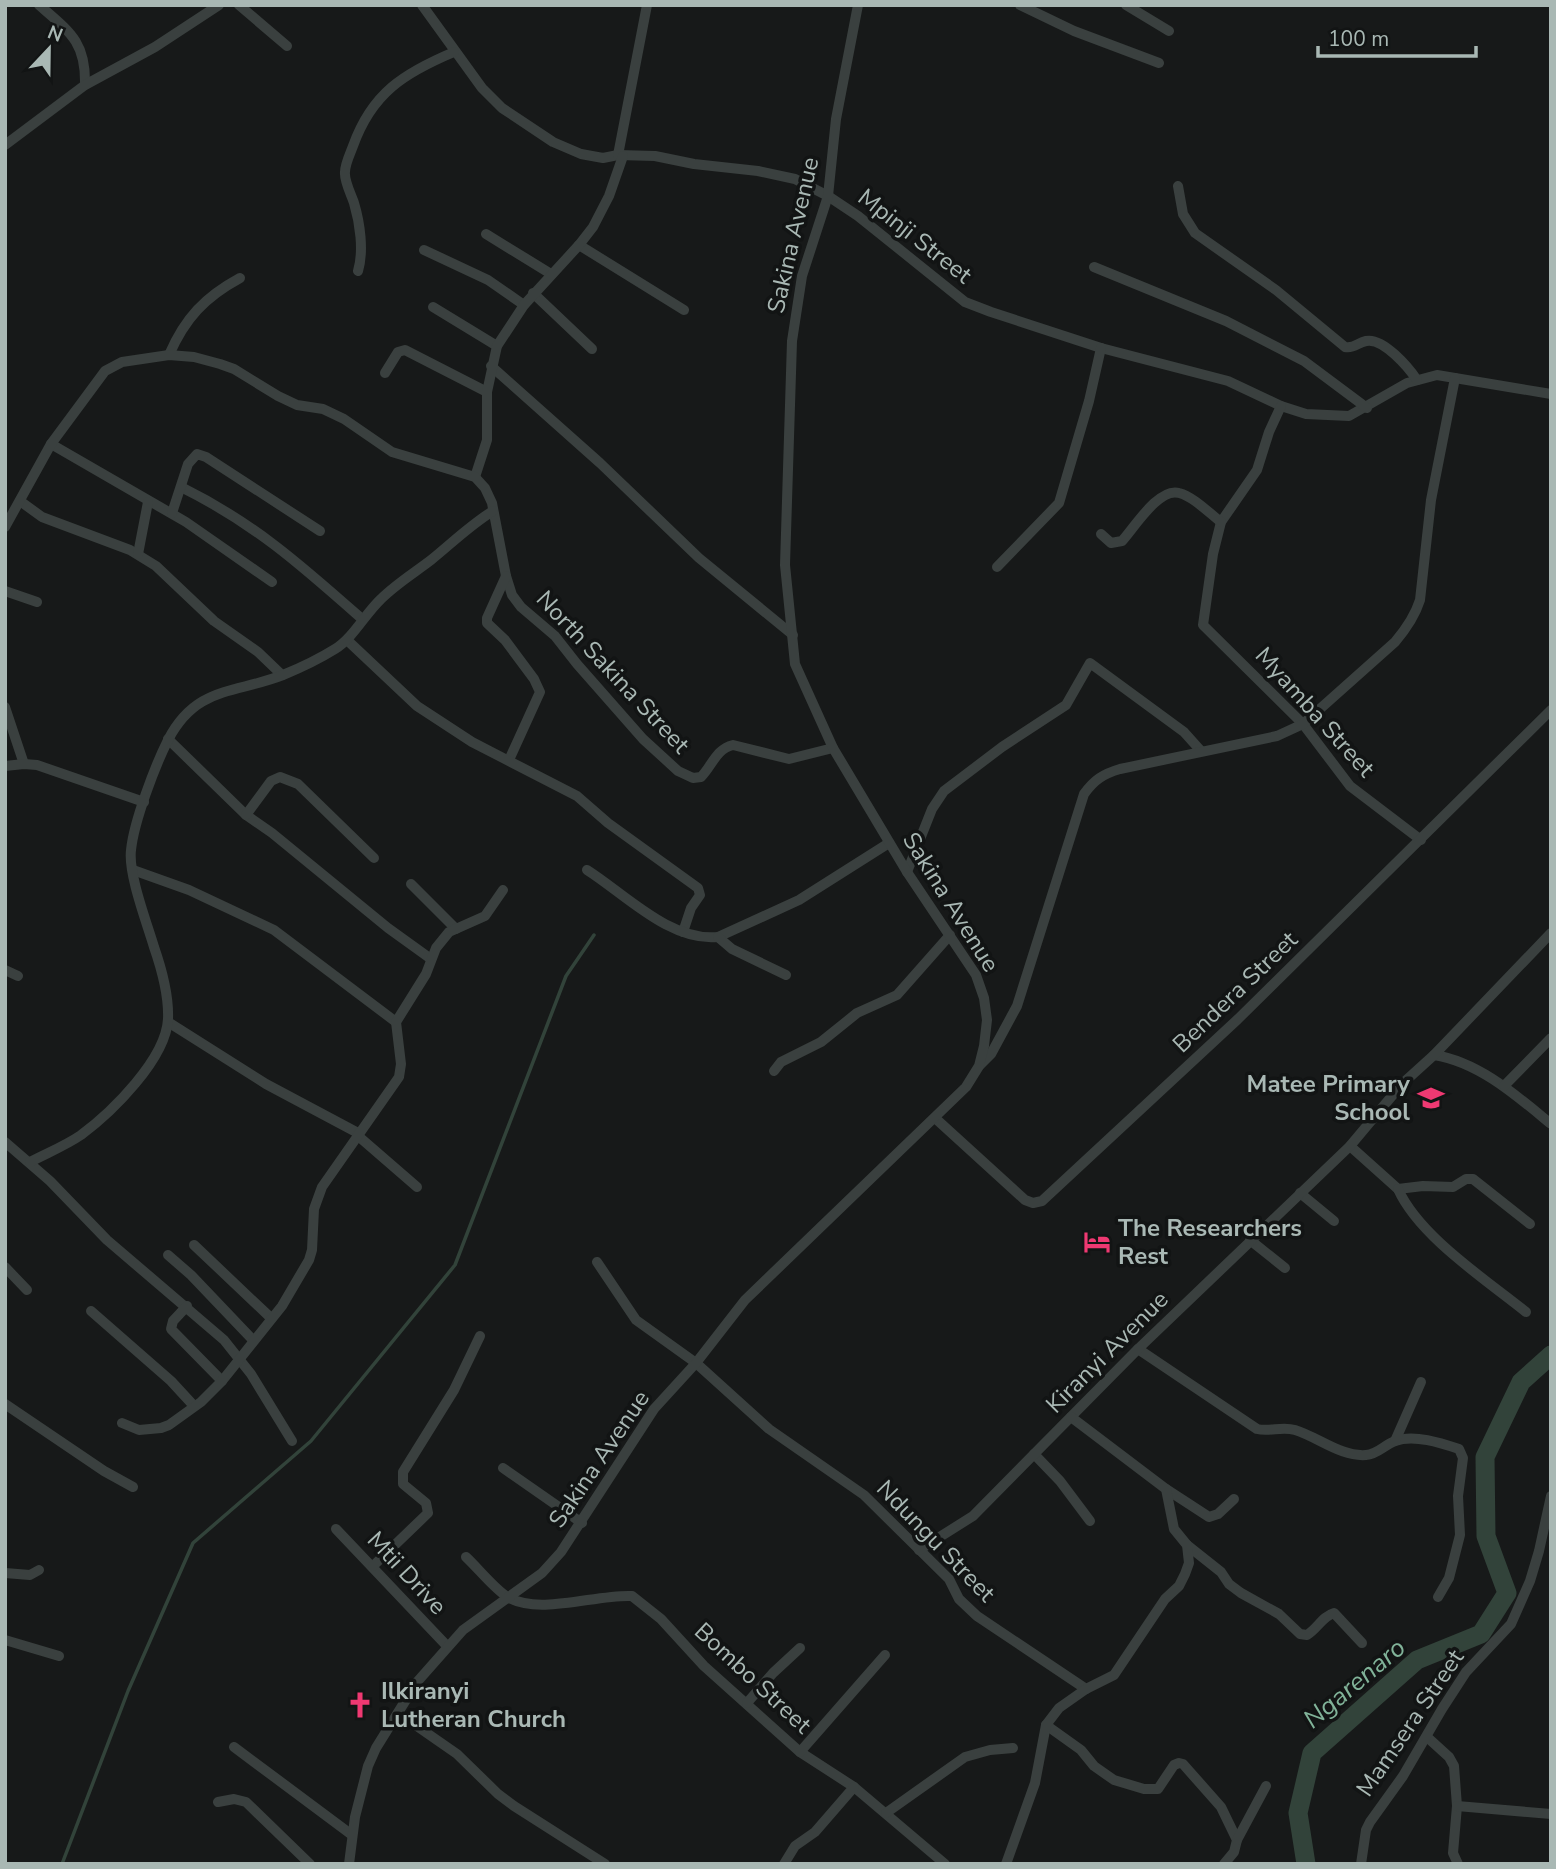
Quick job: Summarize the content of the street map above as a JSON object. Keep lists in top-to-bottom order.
{
  "streets": {
    "street": [
      "Sakina Avenue",
      "Mpinji Street",
      "North Sakina Street",
      "Myamba Street",
      "Bendera Street",
      "Kiranyi Avenue",
      "Ndungu Street",
      "Mtii Drive",
      "Bombo Street",
      "Mamsera Street"
    ]
  },
  "crossings": [
    ["Sakina Avenue", "Mpinji Street"],
    ["Sakina Avenue", "North Sakina Street"],
    ["Sakina Avenue", "Bendera Street"],
    ["Sakina Avenue", "Ndungu Street"],
    ["Sakina Avenue", "Mtii Drive"],
    ["Sakina Avenue", "Bombo Street"],
    ["Mpinji Street", "Myamba Street"],
    ["Myamba Street", "Bendera Street"],
    ["Kiranyi Avenue", "Ndungu Street"]
  ],
  "water": ["Ngarenaro"],
  "places": {
    "school or university": ["Matee Primary School"],
    "hotel": ["The Researchers Rest"],
    "church": ["Ilkiranyi Lutheran Church"]
  },
  "scale_bar": "100 m",
  "north": "top"
}
